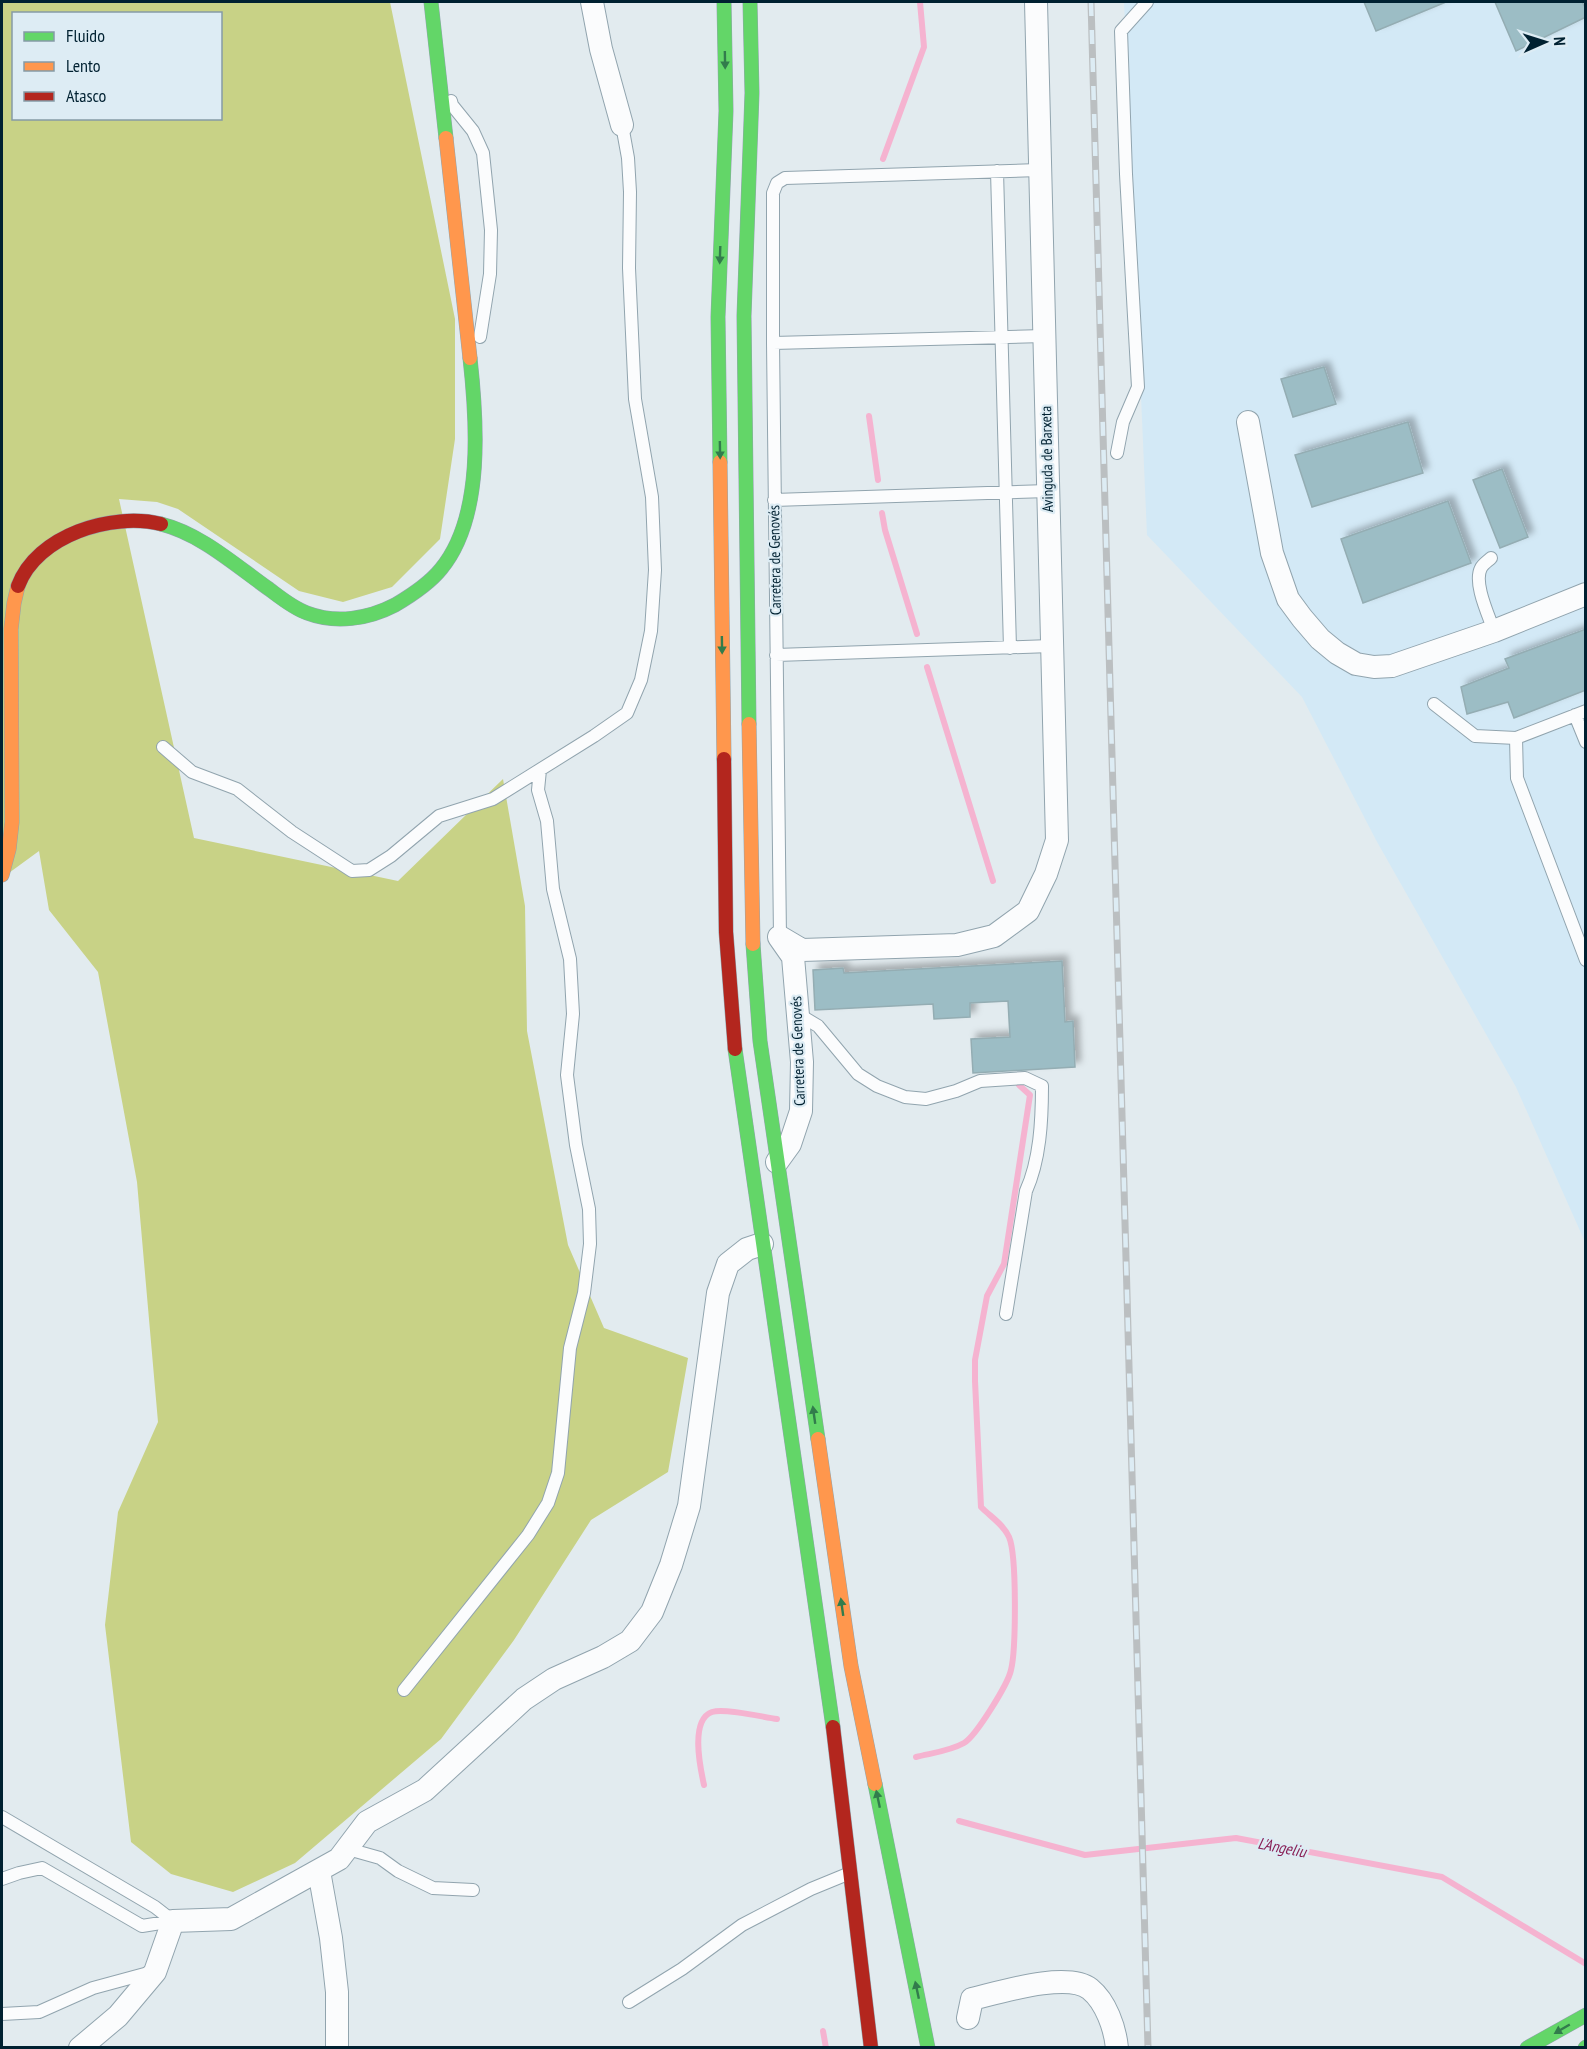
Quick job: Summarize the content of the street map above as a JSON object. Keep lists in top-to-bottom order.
{
  "streets": {
    "street": ["Avinguda de Barxeta", "Carretera de Genovés"]
  },
  "crossings": [
    ["Avinguda de Barxeta", "Carretera de Genovés"]
  ],
  "water": ["L'Angeliu"],
  "legend": ["Fluido", "Lento", "Atasco"],
  "north": "right"
}
